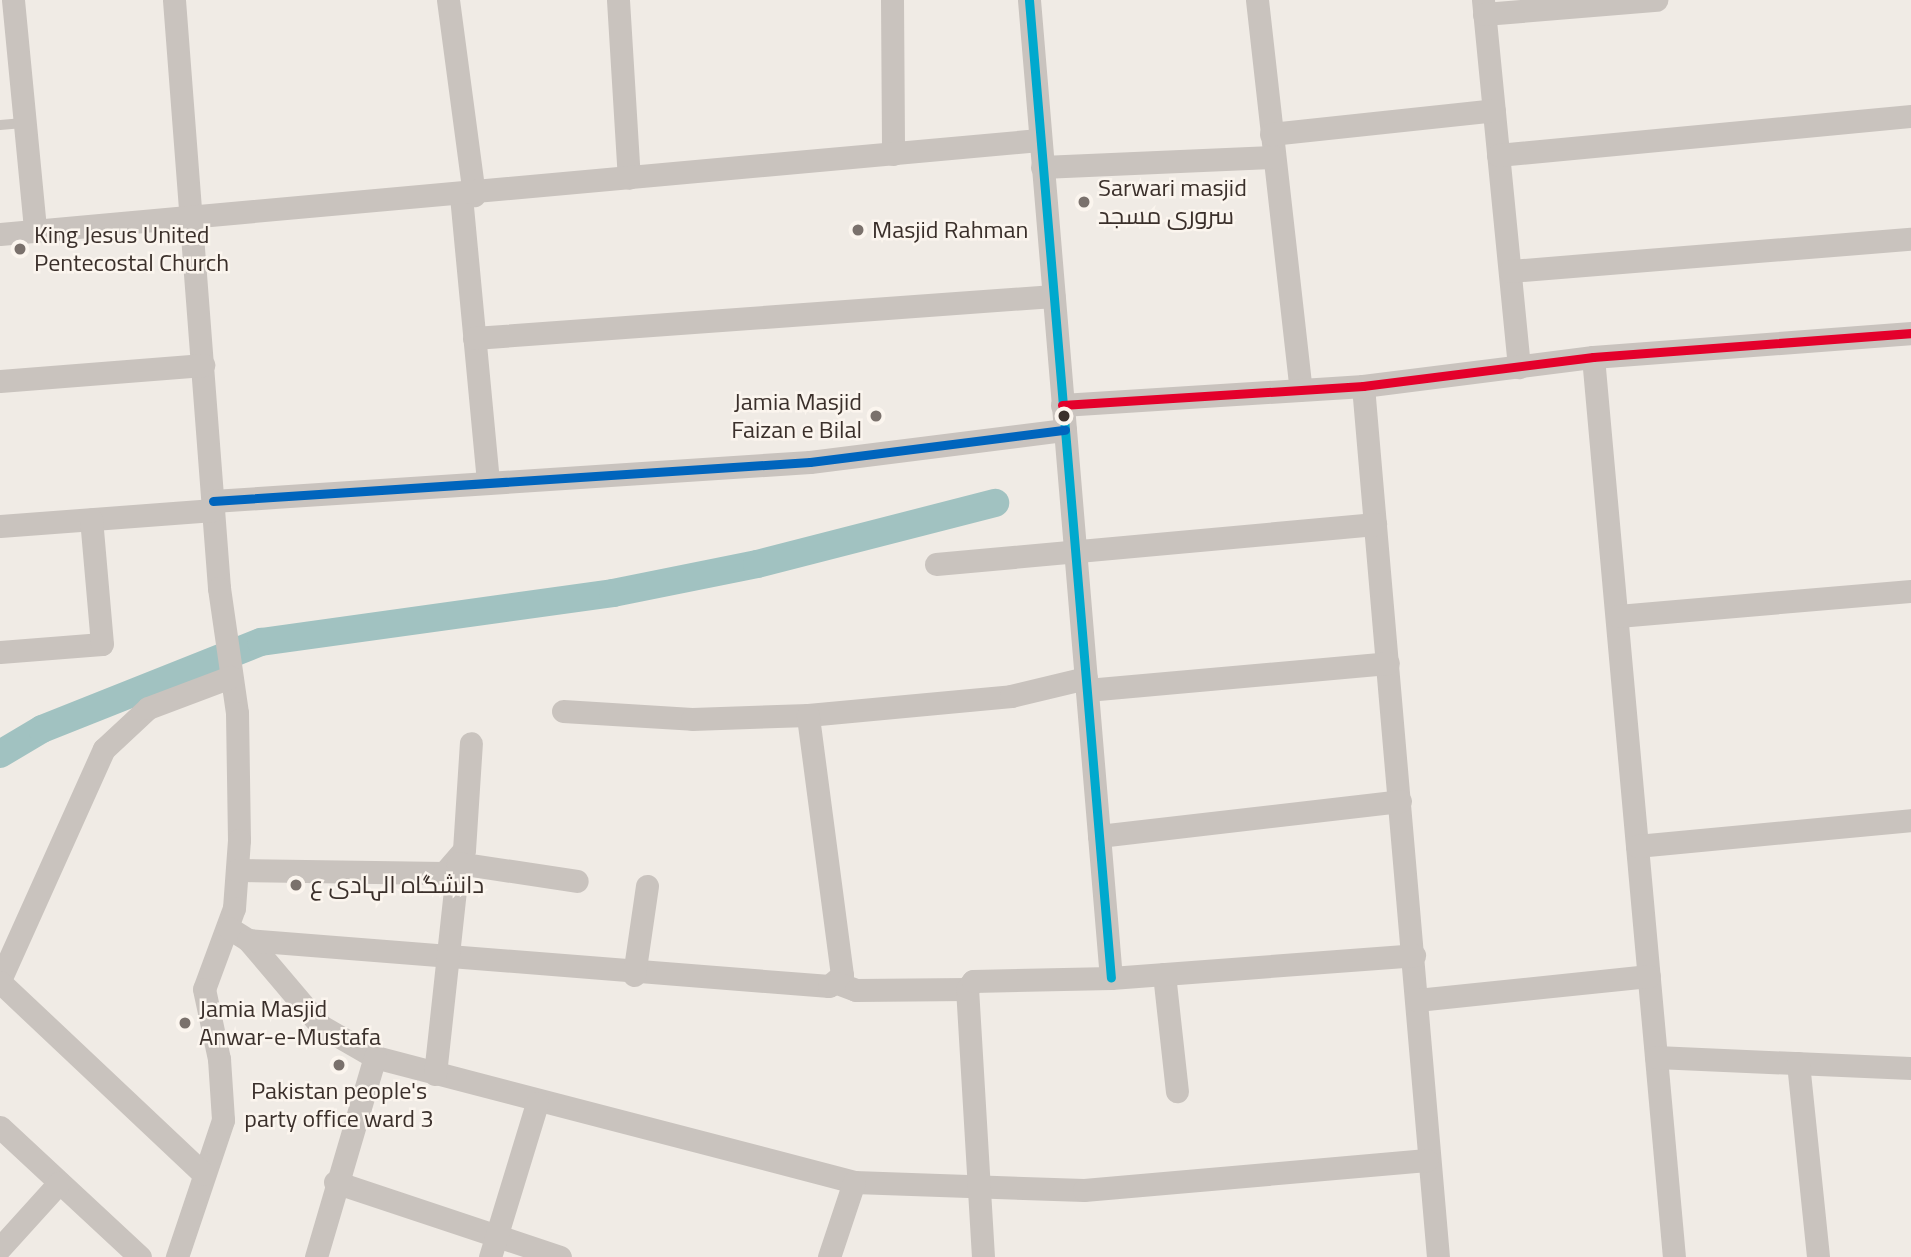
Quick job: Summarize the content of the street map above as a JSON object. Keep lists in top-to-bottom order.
{
  "places": [
    "Sarwari masjid سروری مسجد",
    "Masjid Rahman",
    "King Jesus United Pentecostal Church",
    "Jamia Masjid Faizan e Bilal",
    "دانشگاہ الہادی ع",
    "Jamia Masjid Anwar-e-Mustafa",
    "Pakistan people's party office ward 3"
  ]
}
